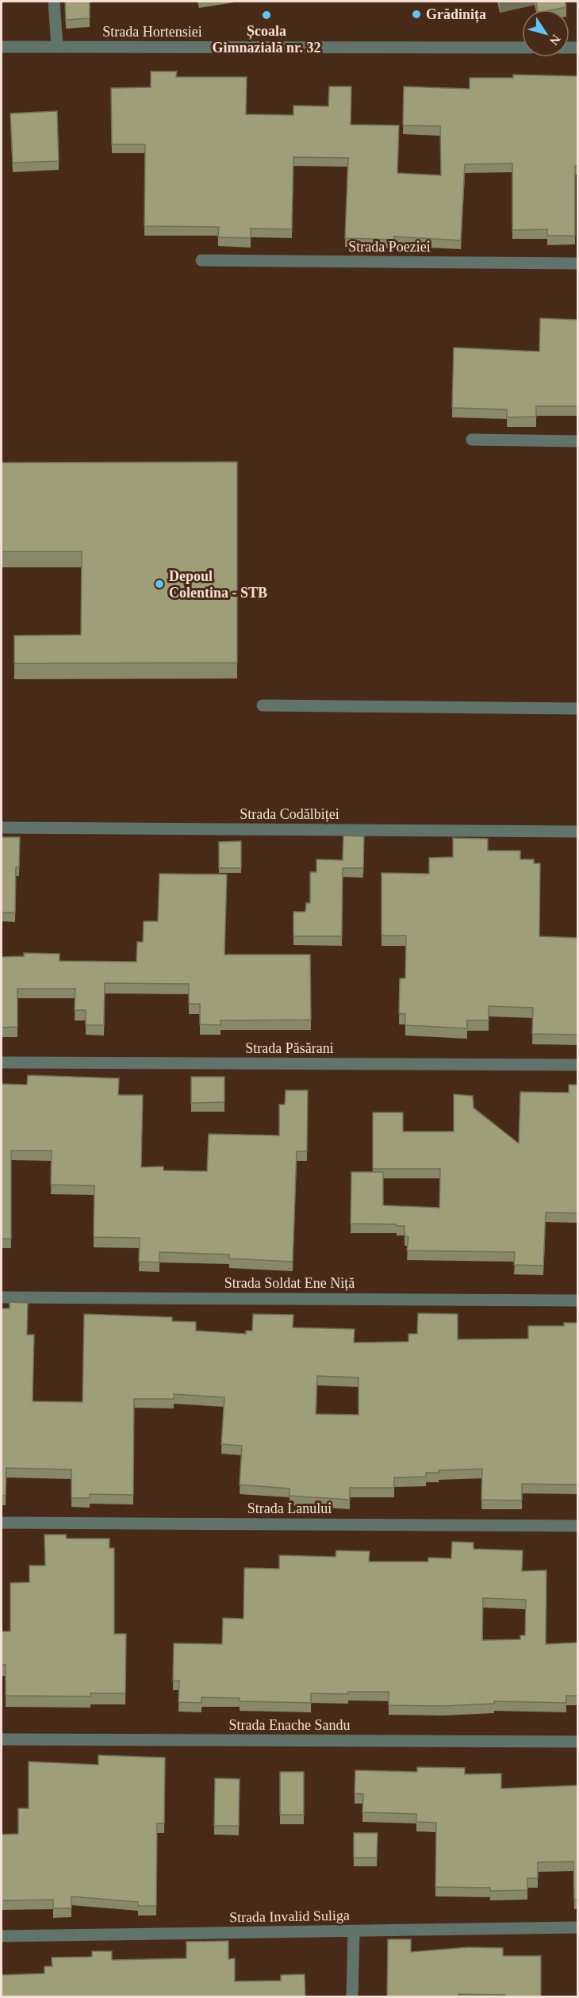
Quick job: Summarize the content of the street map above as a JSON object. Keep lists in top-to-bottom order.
{
  "streets": {
    "street": [
      "Strada Hortensiei",
      "Strada Poeziei",
      "Strada Codălbiței",
      "Strada Păsărani",
      "Strada Soldat Ene Niță",
      "Strada Lanului",
      "Strada Enache Sandu",
      "Strada Invalid Suliga"
    ]
  },
  "places": ["Grădinița", "Școala Gimnazială nr. 32", "Depoul Colentina - STB"],
  "north": "bottom right"
}
